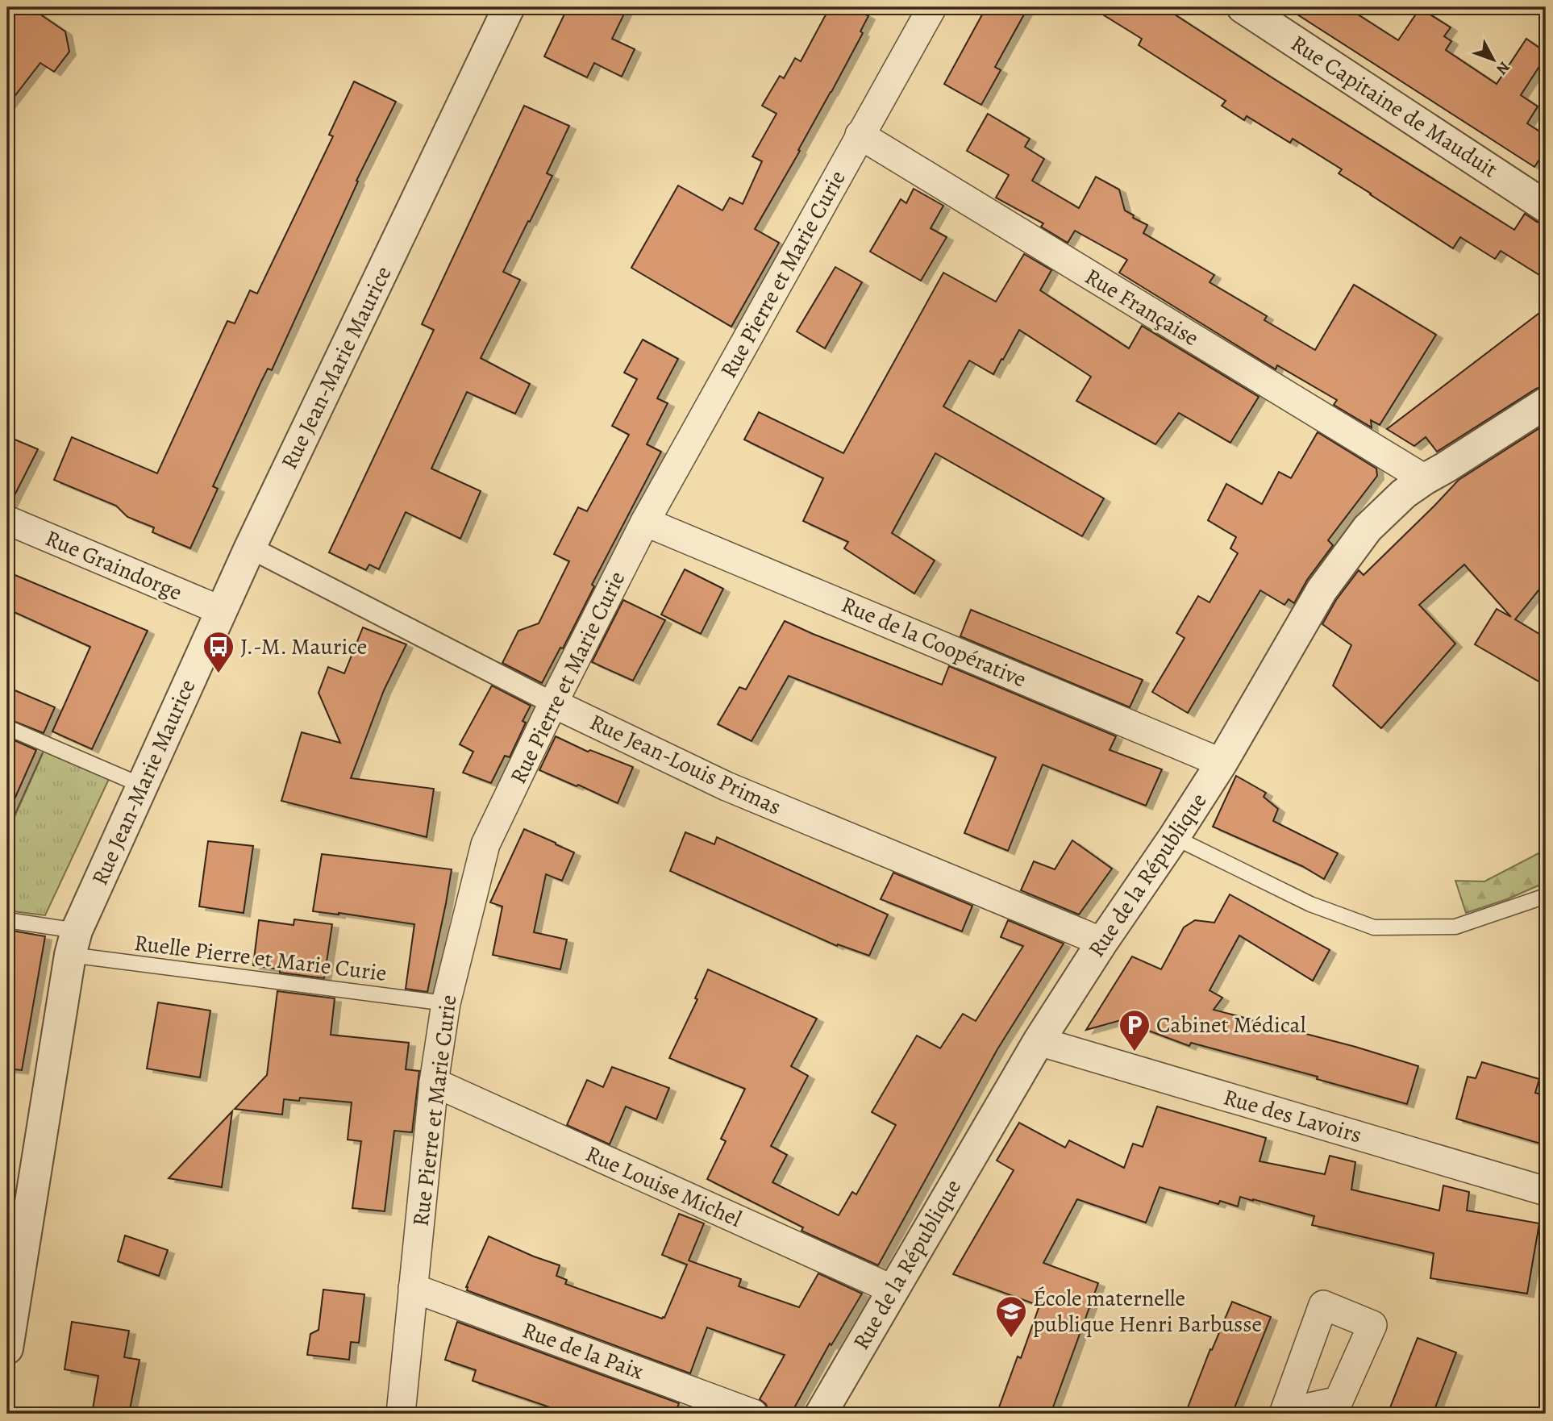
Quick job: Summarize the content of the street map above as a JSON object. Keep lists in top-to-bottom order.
{
  "streets": {
    "street": [
      "Rue Capitaine de Mauduit",
      "Rue Pierre et Marie Curie",
      "Rue Française",
      "Rue Jean-Marie Maurice",
      "Rue Graindorge",
      "Rue de la Coopérative",
      "Rue Jean-Louis Primas",
      "Rue de la République",
      "Rue des Lavoirs",
      "Rue Louise Michel",
      "Rue de la Paix"
    ],
    "lane": ["Ruelle Pierre et Marie Curie"]
  },
  "crossings": [
    ["Rue Pierre et Marie Curie", "Rue Française"],
    ["Rue Pierre et Marie Curie", "Rue de la Coopérative"],
    ["Rue Pierre et Marie Curie", "Rue Jean-Louis Primas"],
    ["Rue Pierre et Marie Curie", "Ruelle Pierre et Marie Curie"],
    ["Rue Pierre et Marie Curie", "Rue Louise Michel"],
    ["Rue Pierre et Marie Curie", "Rue de la Paix"],
    ["Rue Française", "Rue de la République"],
    ["Rue Jean-Marie Maurice", "Rue Graindorge"],
    ["Rue Jean-Marie Maurice", "Rue Jean-Louis Primas"],
    ["Rue Jean-Marie Maurice", "Ruelle Pierre et Marie Curie"],
    ["Rue de la Coopérative", "Rue de la République"],
    ["Rue Jean-Louis Primas", "Rue de la République"],
    ["Rue de la République", "Rue des Lavoirs"],
    ["Rue de la République", "Rue Louise Michel"]
  ],
  "places": {
    "bus stop": ["J.-M. Maurice"],
    "parking": ["Cabinet Médical"],
    "school or university": ["École maternelle publique Henri Barbusse"]
  },
  "north": "bottom right"
}
